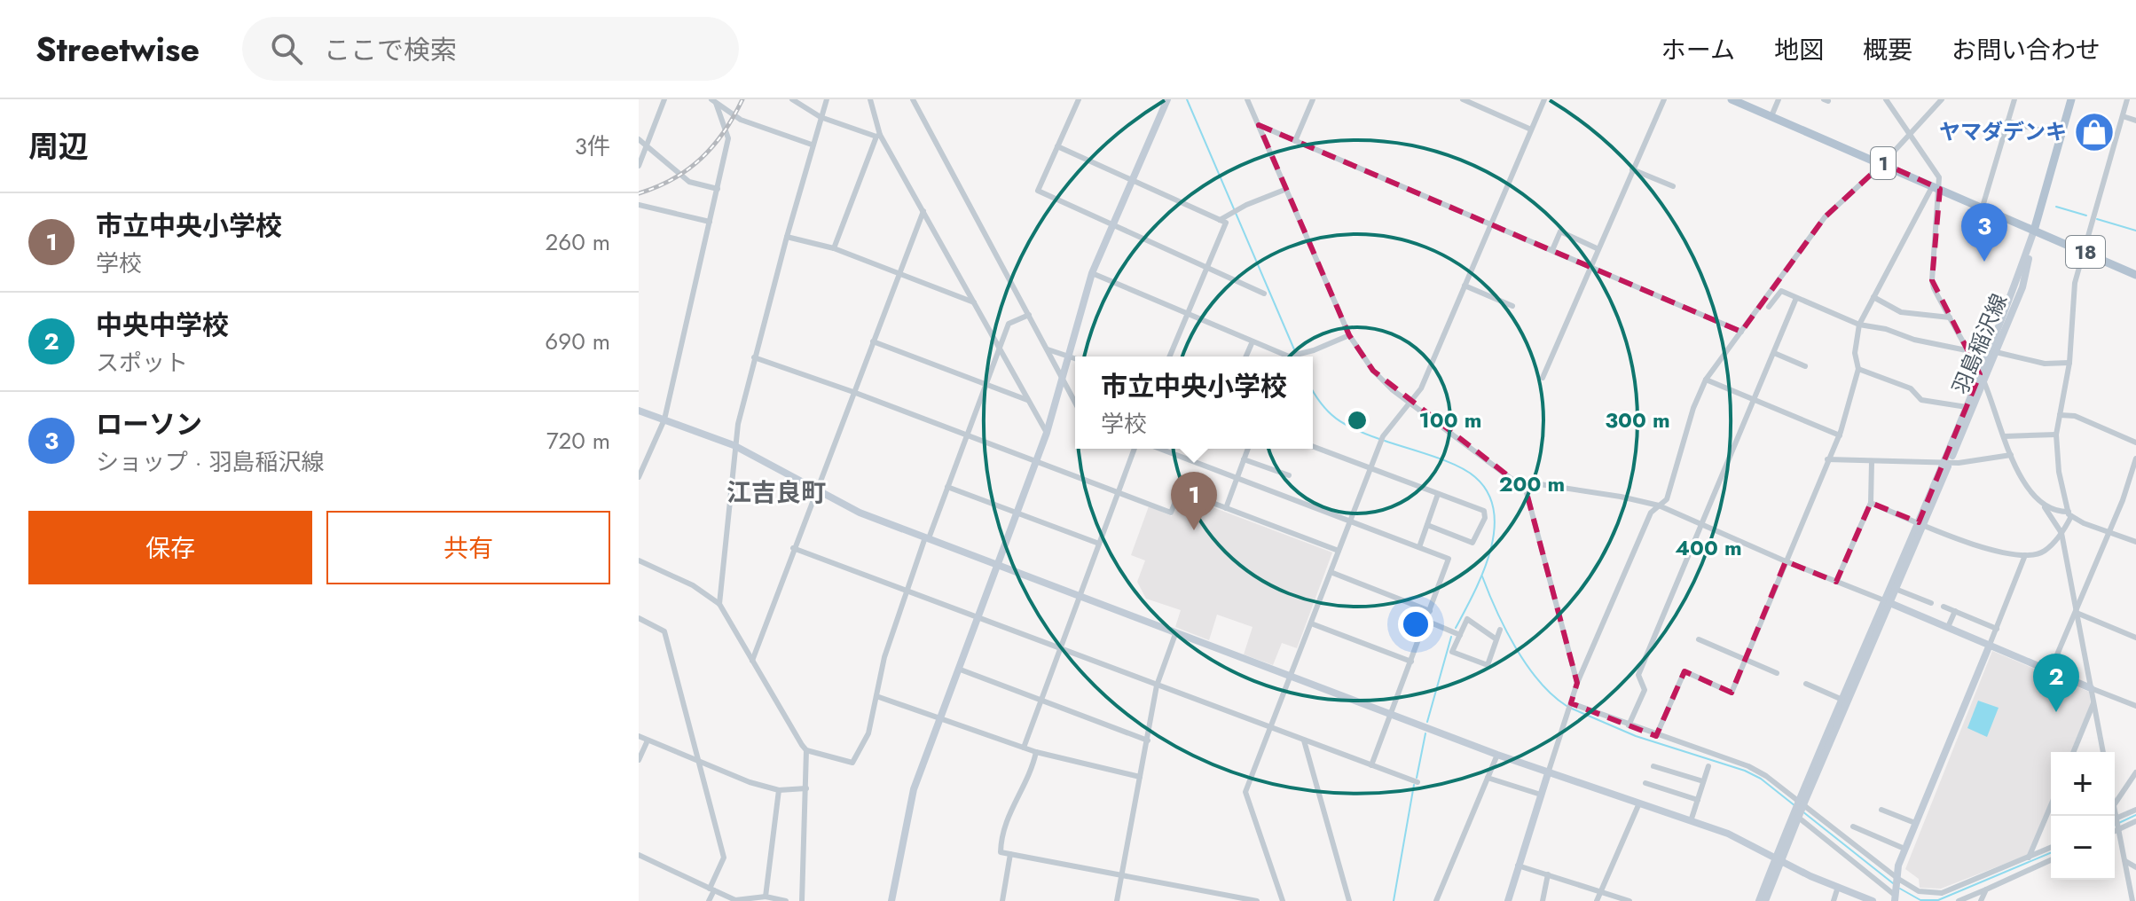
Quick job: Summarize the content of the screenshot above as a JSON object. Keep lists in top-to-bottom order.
{
  "streets": {
    "main road": ["1", "18"],
    "street": ["羽島稲沢線"]
  },
  "crossings": [
    ["1", "18"],
    ["1", "羽島稲沢線"],
    ["18", "羽島稲沢線"]
  ],
  "districts": ["江吉良町"],
  "places": {
    "shop": ["ヤマダデンキ"]
  },
  "page": {
    "header": "Streetwise",
    "search": "ここで検索",
    "nav": [
      "ホーム",
      "地図",
      "概要",
      "お問い合わせ"
    ],
    "heading": ["周辺", "3件"],
    "list": [
      {
        "mark": "1",
        "name": "市立中央小学校",
        "note": "学校",
        "value": "260 m"
      },
      {
        "mark": "2",
        "name": "中央中学校",
        "note": "スポット",
        "value": "690 m"
      },
      {
        "mark": "3",
        "name": "ローソン",
        "note": "ショップ · 羽島稲沢線",
        "value": "720 m"
      }
    ],
    "pins": ["3", "1", "2"],
    "popup": ["市立中央小学校", "学校"],
    "buttons": ["保存", "共有"],
    "map_buttons": ["+", "−"]
  },
  "rings": [
    "100 m",
    "300 m",
    "200 m",
    "400 m"
  ]
}
